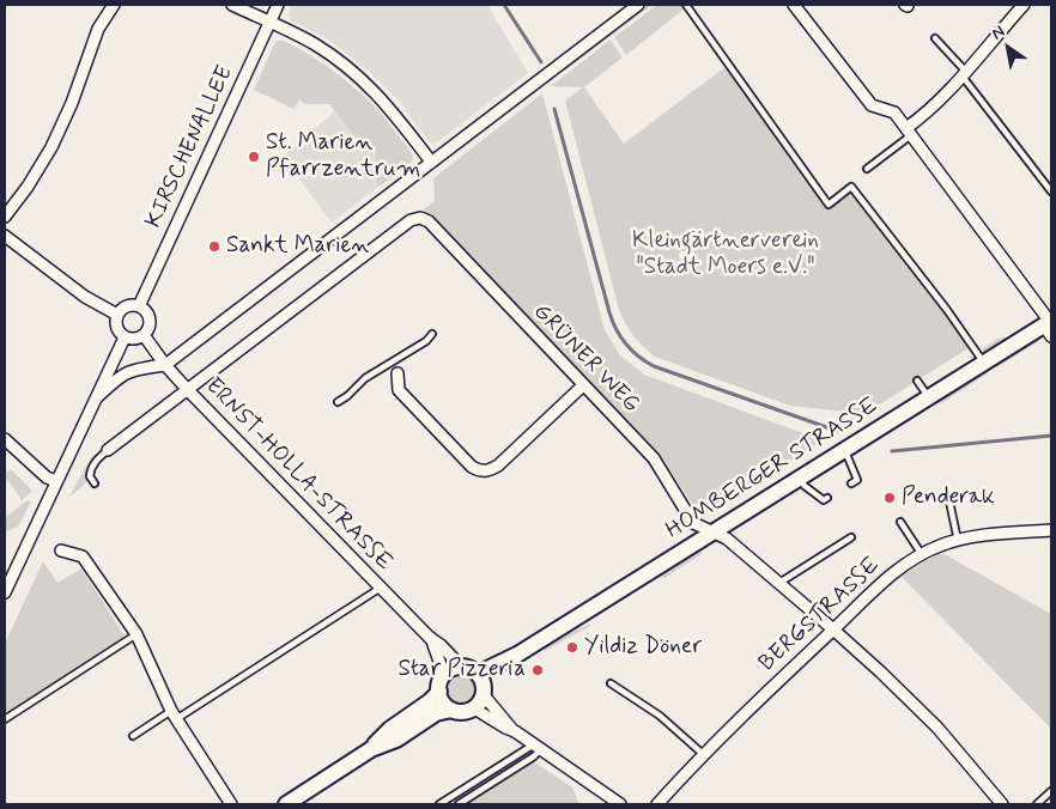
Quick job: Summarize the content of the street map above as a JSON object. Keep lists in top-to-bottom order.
{
  "streets": {
    "main road": ["HOMBERGER STRASSE"],
    "street": [
      "KIRSCHENALLEE",
      "GRÜNER WEG",
      "ERNST-HOLLA-STRASSE",
      "BERGSTRASSE"
    ]
  },
  "crossings": [
    ["KIRSCHENALLEE", "ERNST-HOLLA-STRASSE"],
    ["GRÜNER WEG", "HOMBERGER STRASSE"],
    ["GRÜNER WEG", "ERNST-HOLLA-STRASSE"],
    ["GRÜNER WEG", "BERGSTRASSE"],
    ["HOMBERGER STRASSE", "ERNST-HOLLA-STRASSE"]
  ],
  "parks": ["Kleingärtnerverein \"Stadt Moers e.V.\""],
  "places": [
    "St. Marien Pfarrzentrum",
    "Sankt Marien",
    "Penderak",
    "Yildiz Döner",
    "Star Pizzeria"
  ],
  "north": "top left"
}
